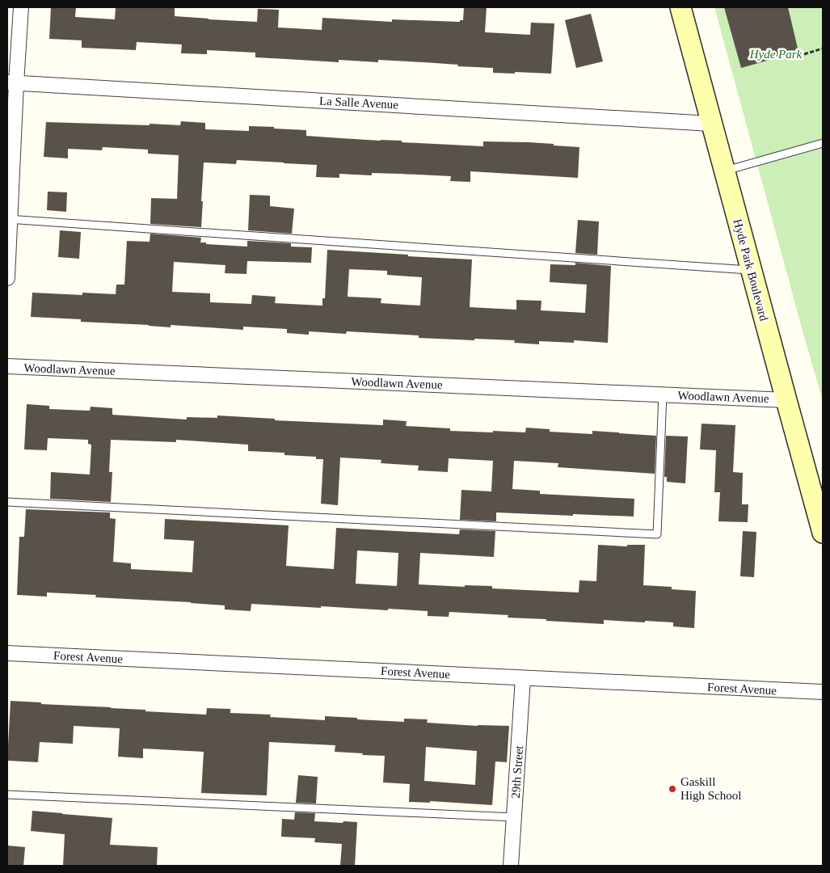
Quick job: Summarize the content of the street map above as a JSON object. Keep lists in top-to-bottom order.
{
  "streets": {
    "main road": ["Hyde Park Boulevard"],
    "street": [
      "La Salle Avenue",
      "Woodlawn Avenue",
      "Forest Avenue",
      "29th Street"
    ]
  },
  "crossings": [
    ["La Salle Avenue", "Hyde Park Boulevard"],
    ["Hyde Park Boulevard", "Woodlawn Avenue"],
    ["Forest Avenue", "29th Street"]
  ],
  "parks": ["Hyde Park"],
  "places": ["Gaskill High School"]
}
